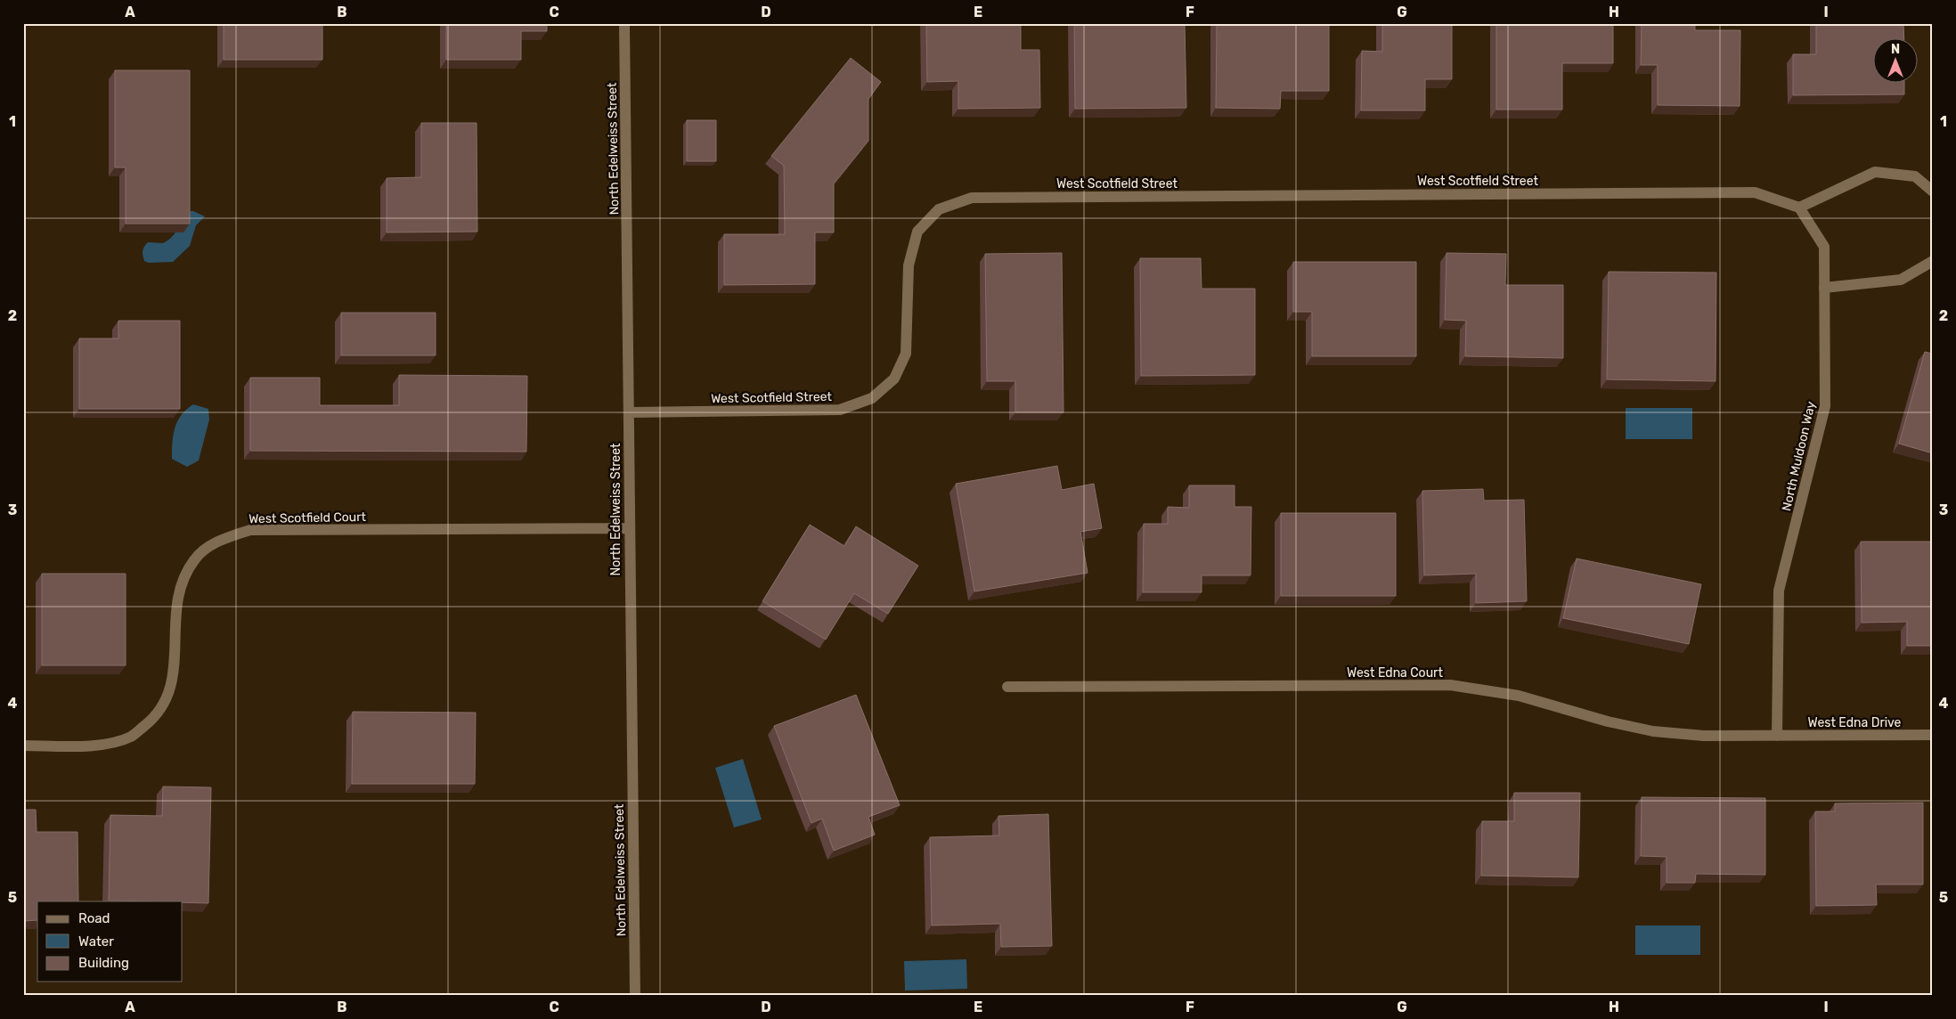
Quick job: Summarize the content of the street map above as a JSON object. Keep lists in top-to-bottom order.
{
  "streets": {
    "street": [
      "North Edelweiss Street",
      "West Scotfield Street",
      "North Muldoon Way",
      "West Scotfield Court",
      "West Edna Court",
      "West Edna Drive"
    ]
  },
  "crossings": [
    ["North Edelweiss Street", "West Scotfield Street"],
    ["North Edelweiss Street", "West Scotfield Court"],
    ["West Scotfield Street", "North Muldoon Way"],
    ["North Muldoon Way", "West Edna Court"],
    ["North Muldoon Way", "West Edna Drive"],
    ["West Edna Court", "West Edna Drive"]
  ],
  "legend": ["Road", "Water", "Building"],
  "north": "top",
  "grid": {
    "columns": [
      "A",
      "B",
      "C",
      "D",
      "E",
      "F",
      "G",
      "H",
      "I"
    ],
    "rows": [
      "1",
      "2",
      "3",
      "4",
      "5"
    ]
  }
}
